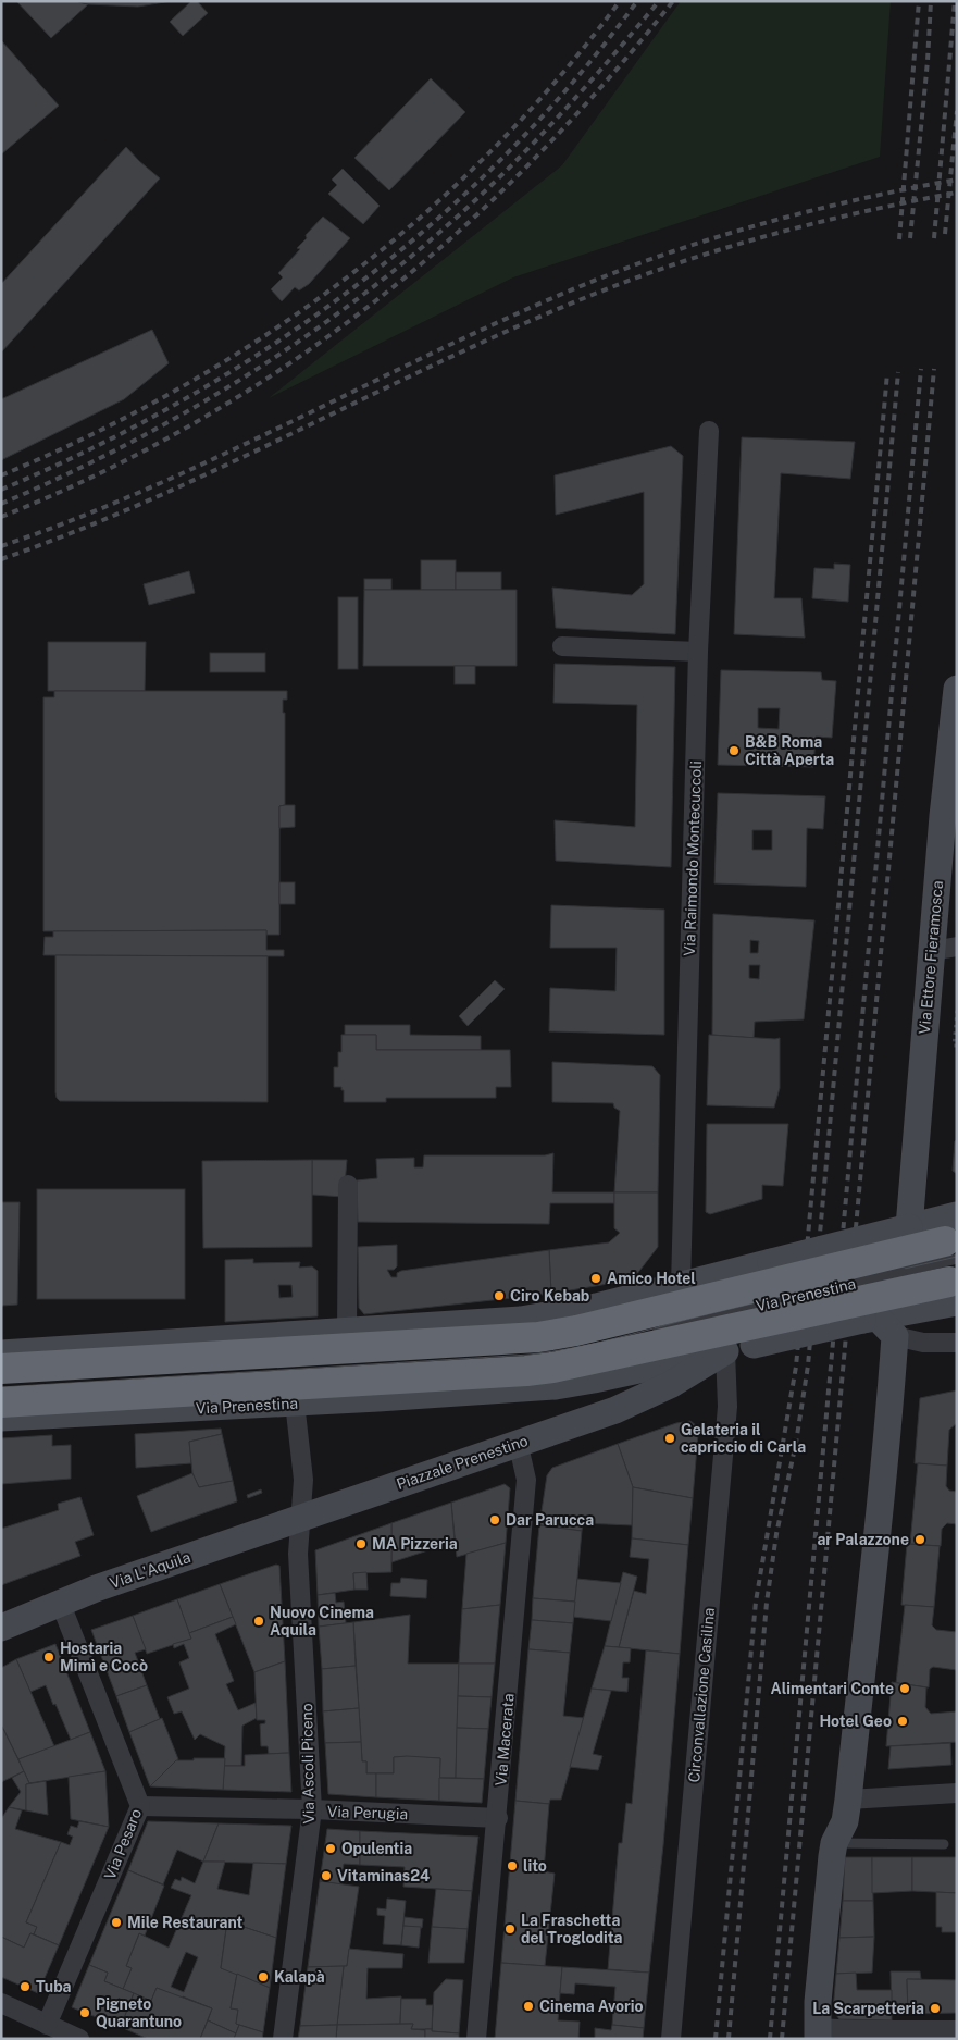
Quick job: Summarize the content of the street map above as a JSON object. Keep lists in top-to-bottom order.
{
  "streets": {
    "main road": [
      "Via Ettore Fieramosca",
      "Via Prenestina",
      "Piazzale Prenestino",
      "Via L'Aquila"
    ],
    "street": [
      "Via Raimondo Montecuccoli",
      "Circonvallazione Casilina",
      "Via Macerata",
      "Via Ascoli Piceno",
      "Via Perugia",
      "Via Pesaro"
    ]
  },
  "crossings": [
    ["Via Raimondo Montecuccoli", "Via Prenestina"],
    ["Via Prenestina", "Piazzale Prenestino"],
    ["Piazzale Prenestino", "Via L'Aquila"],
    ["Piazzale Prenestino", "Circonvallazione Casilina"],
    ["Piazzale Prenestino", "Via Macerata"],
    ["Piazzale Prenestino", "Via Ascoli Piceno"],
    ["Via L'Aquila", "Via Ascoli Piceno"],
    ["Via L'Aquila", "Via Pesaro"],
    ["Via Macerata", "Via Perugia"],
    ["Via Ascoli Piceno", "Via Perugia"],
    ["Via Perugia", "Via Pesaro"]
  ],
  "places": [
    "B&B Roma Città Aperta",
    "Amico Hotel",
    "Ciro Kebab",
    "Gelateria il capriccio di Carla",
    "Dar Parucca",
    "ar Palazzone",
    "MA Pizzeria",
    "Nuovo Cinema Aquila",
    "Hostaria Mimì e Cocò",
    "Alimentari Conte",
    "Hotel Geo",
    "Opulentia",
    "lito",
    "Vitaminas24",
    "Mile Restaurant",
    "La Fraschetta del Troglodita",
    "Kalapà",
    "Tuba",
    "Cinema Avorio",
    "La Scarpetteria",
    "Pigneto Quarantuno"
  ]
}
